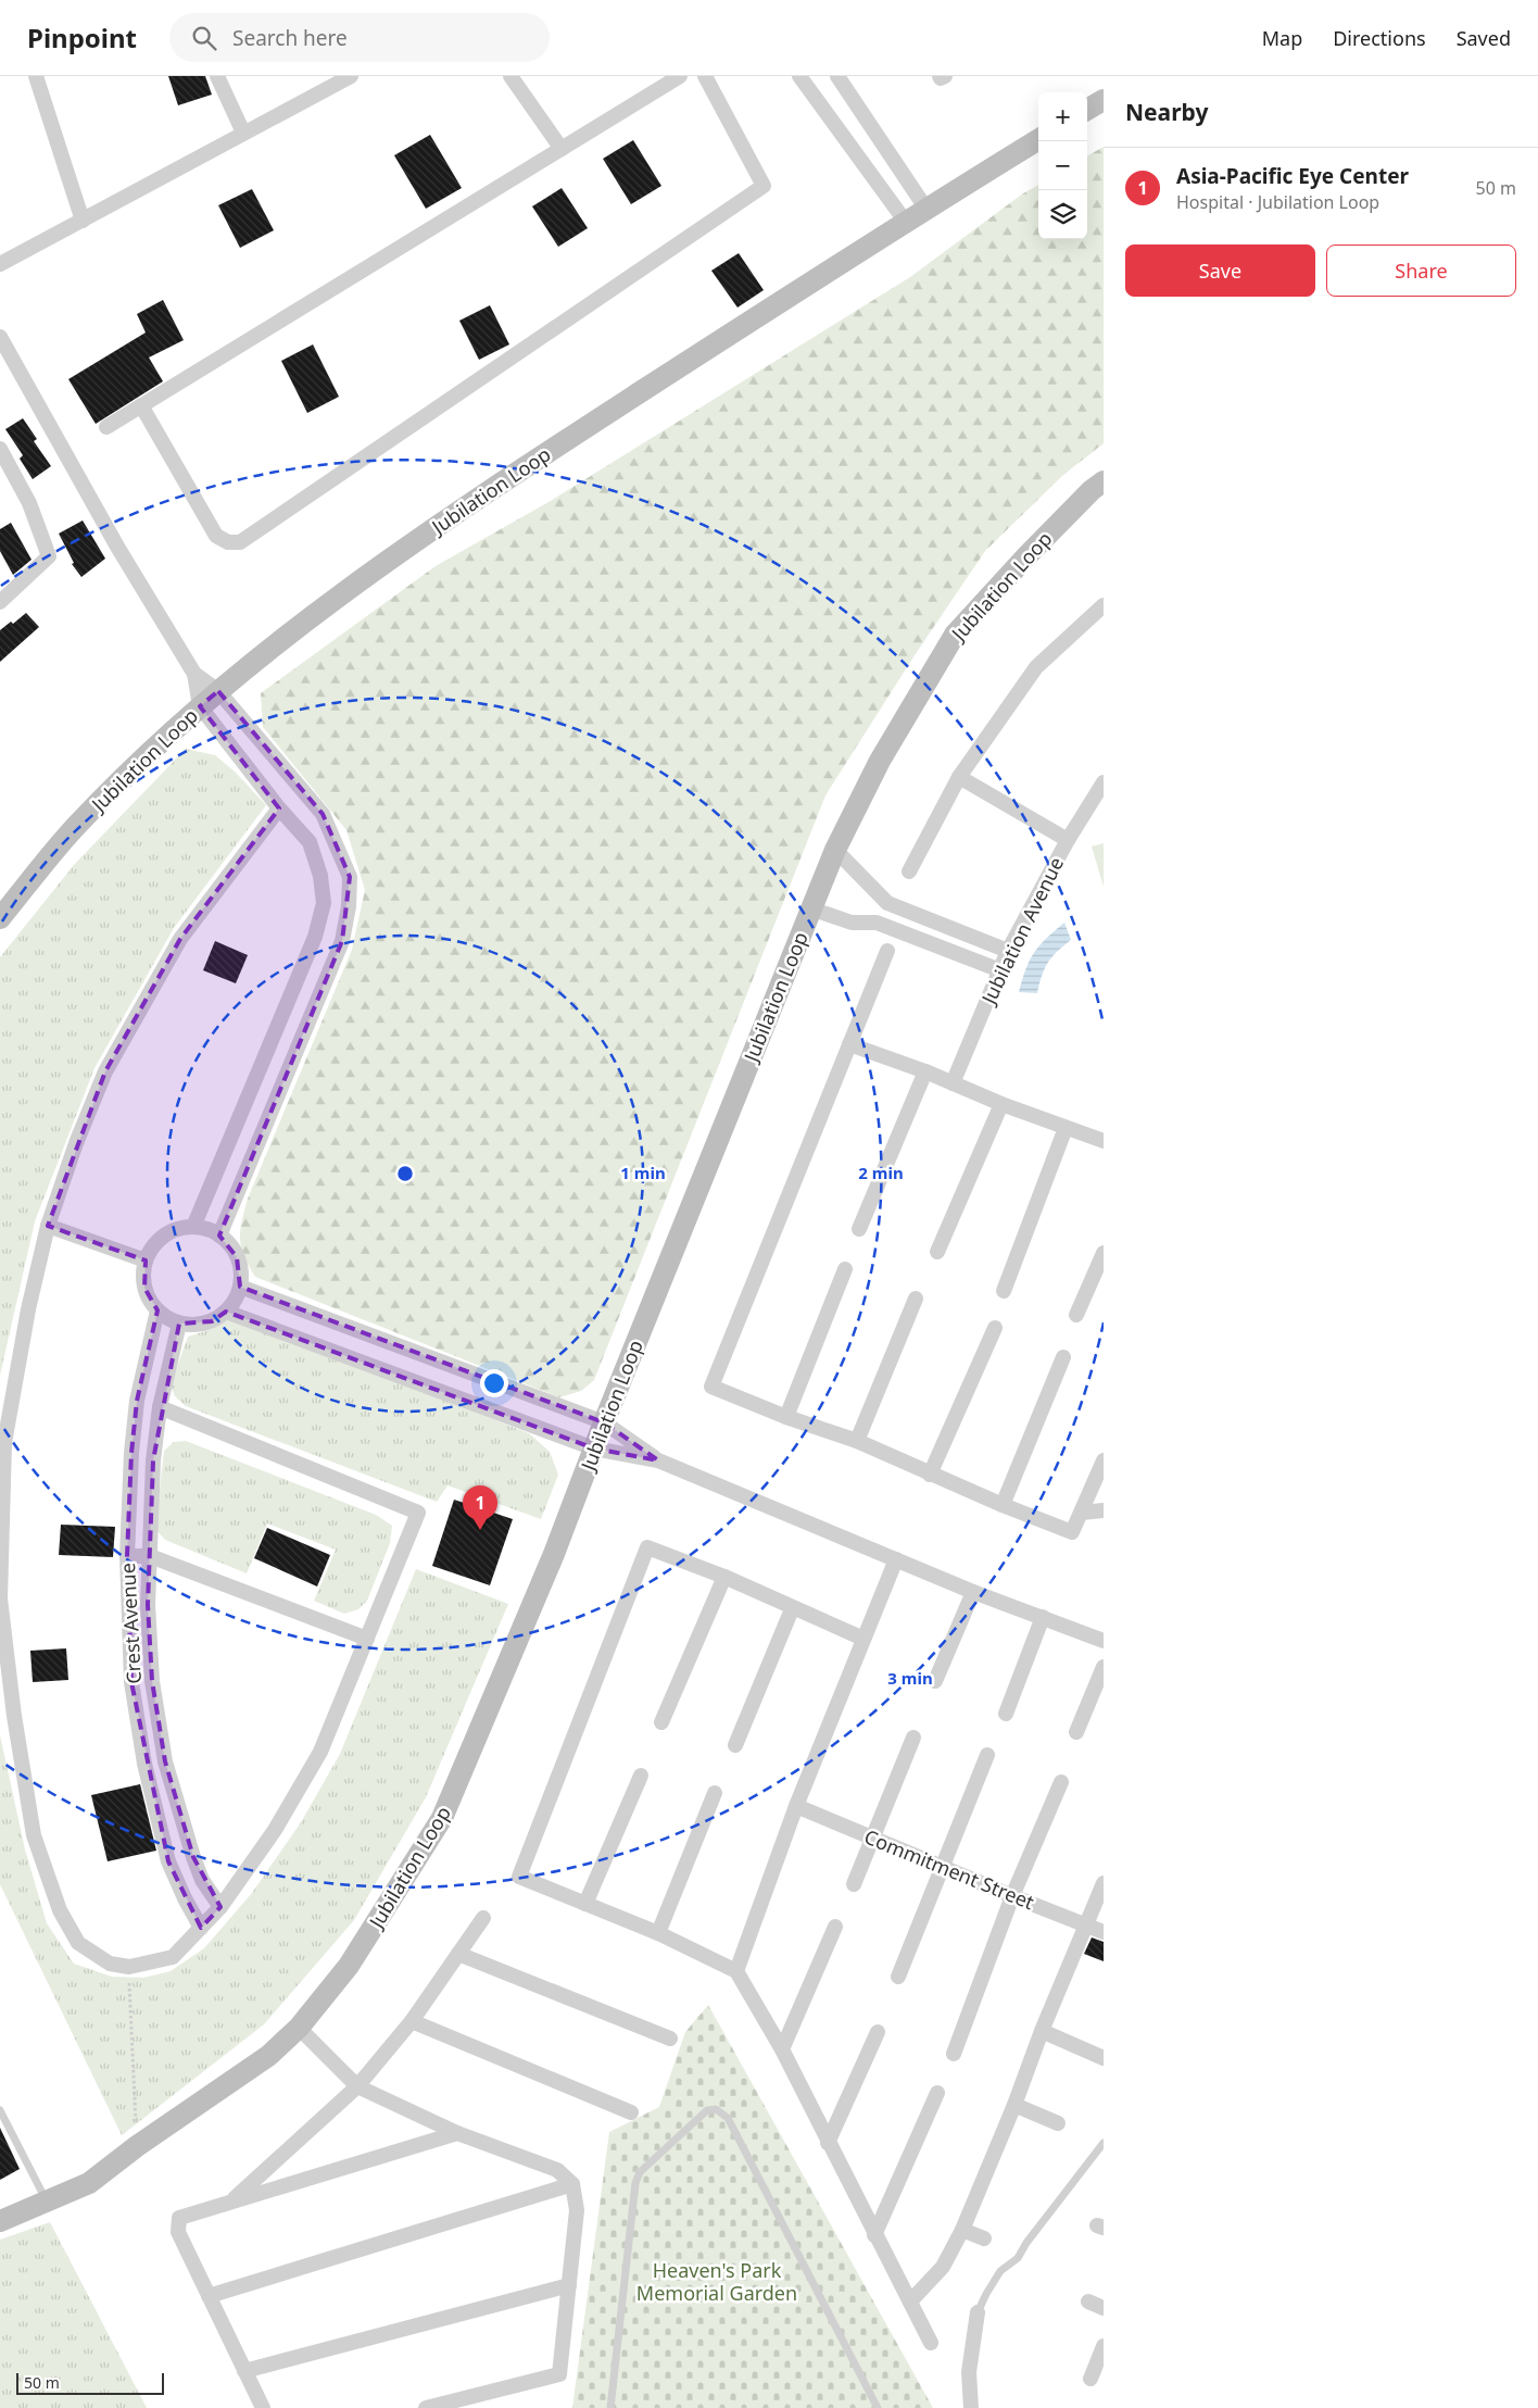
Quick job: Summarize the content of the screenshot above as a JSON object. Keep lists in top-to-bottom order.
{
  "streets": {
    "main road": ["Jubilation Loop"],
    "street": ["Jubilation Avenue", "Crest Avenue", "Commitment Street"]
  },
  "parks": ["Heaven's Park Memorial Garden"],
  "scale_bar": "50 m",
  "page": {
    "header": "Pinpoint",
    "search": "Search here",
    "nav": ["Map", "Directions", "Saved"],
    "heading": "Nearby",
    "map_buttons": ["+", "−"],
    "list": [
      {
        "mark": "1",
        "name": "Asia-Pacific Eye Center",
        "note": "Hospital · Jubilation Loop",
        "value": "50 m"
      }
    ],
    "buttons": ["Save", "Share"],
    "pins": "1",
    "scale": "50 m"
  },
  "rings": ["1 min", "2 min", "3 min"]
}
